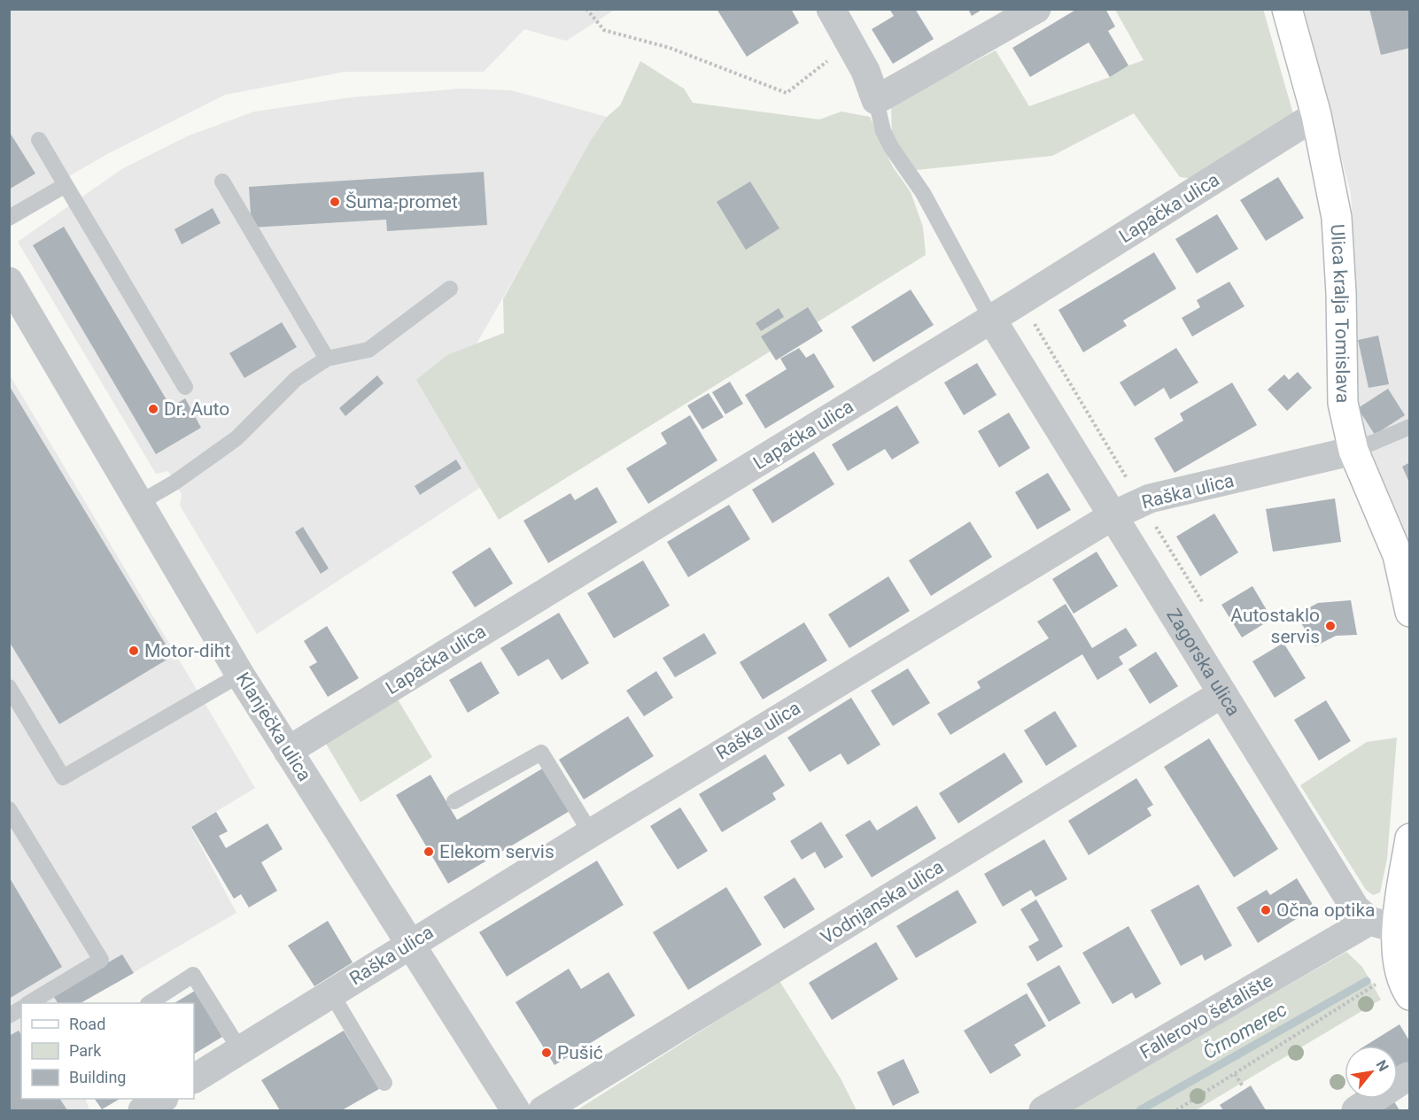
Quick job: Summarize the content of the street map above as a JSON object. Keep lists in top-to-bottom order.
{
  "streets": {
    "street": [
      "Lapačka ulica",
      "Ulica kralja Tomislava",
      "Raška ulica",
      "Zagorska ulica",
      "Klanječka ulica",
      "Vodnjanska ulica",
      "Fallerovo šetalište"
    ]
  },
  "crossings": [
    ["Lapačka ulica", "Ulica kralja Tomislava"],
    ["Lapačka ulica", "Zagorska ulica"],
    ["Lapačka ulica", "Klanječka ulica"],
    ["Ulica kralja Tomislava", "Raška ulica"],
    ["Raška ulica", "Zagorska ulica"],
    ["Raška ulica", "Klanječka ulica"],
    ["Zagorska ulica", "Vodnjanska ulica"],
    ["Zagorska ulica", "Fallerovo šetalište"]
  ],
  "water": ["Črnomerec"],
  "places": [
    "Šuma-promet",
    "Dr. Auto",
    "Autostaklo servis",
    "Motor-diht",
    "Elekom servis",
    "Očna optika",
    "Pušić"
  ],
  "legend": ["Road", "Park", "Building"],
  "north": "top right"
}
